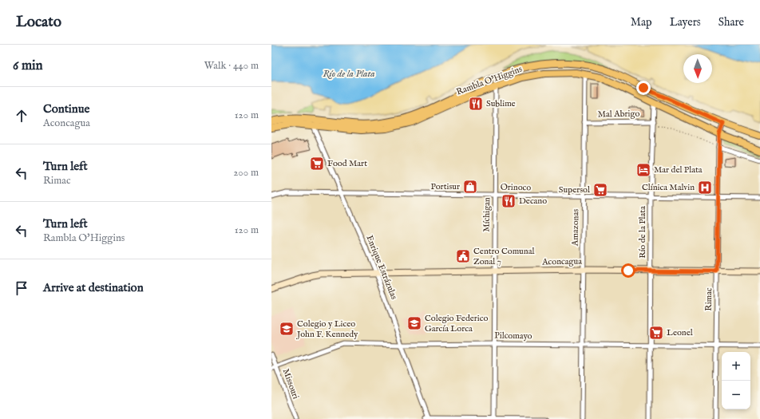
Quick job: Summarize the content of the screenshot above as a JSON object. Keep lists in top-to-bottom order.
{
  "streets": {
    "main road": ["Rambla O'Higgins"],
    "street": [
      "Mal Abrigo",
      "Orinoco",
      "Míchigan",
      "Amazonas",
      "Río de la Plata",
      "Aconcagua",
      "Enrique Estrázulas",
      "Rimac",
      "Pilcomayo",
      "Missouri"
    ]
  },
  "crossings": [
    ["Rambla O'Higgins", "Míchigan"],
    ["Rambla O'Higgins", "Amazonas"],
    ["Rambla O'Higgins", "Río de la Plata"],
    ["Rambla O'Higgins", "Enrique Estrázulas"],
    ["Rambla O'Higgins", "Rimac"],
    ["Mal Abrigo", "Amazonas"],
    ["Mal Abrigo", "Río de la Plata"],
    ["Orinoco", "Míchigan"],
    ["Orinoco", "Amazonas"],
    ["Orinoco", "Río de la Plata"],
    ["Orinoco", "Enrique Estrázulas"],
    ["Orinoco", "Rimac"],
    ["Míchigan", "Aconcagua"],
    ["Míchigan", "Pilcomayo"],
    ["Amazonas", "Aconcagua"],
    ["Amazonas", "Pilcomayo"],
    ["Río de la Plata", "Aconcagua"],
    ["Río de la Plata", "Pilcomayo"],
    ["Aconcagua", "Enrique Estrázulas"],
    ["Aconcagua", "Rimac"],
    ["Enrique Estrázulas", "Pilcomayo"],
    ["Rimac", "Pilcomayo"],
    ["Pilcomayo", "Missouri"]
  ],
  "water": ["Río de la Plata"],
  "places": {
    "restaurant": ["Sublime", "Decano"],
    "supermarket": ["Food Mart", "Supersol", "Leonel"],
    "hotel": ["Mar del Plata"],
    "shop": ["Portisur"],
    "hospital": ["Clínica Malvin"],
    "public building": ["Centro Comunal Zonal 7"],
    "school or university": ["Colegio Federico García Lorca", "Colegio y Liceo John F. Kennedy"]
  },
  "north": "bottom",
  "page": {
    "header": "Locato",
    "nav": ["Map", "Layers", "Share"],
    "heading": ["6 min", "Walk · 440 m"],
    "list": [
      ["Continue", "Aconcagua", "120 m"],
      ["Turn left", "Rimac", "200 m"],
      ["Turn left", "Rambla O'Higgins", "120 m"],
      "Arrive at destination"
    ],
    "map_buttons": ["+", "−"]
  }
}
